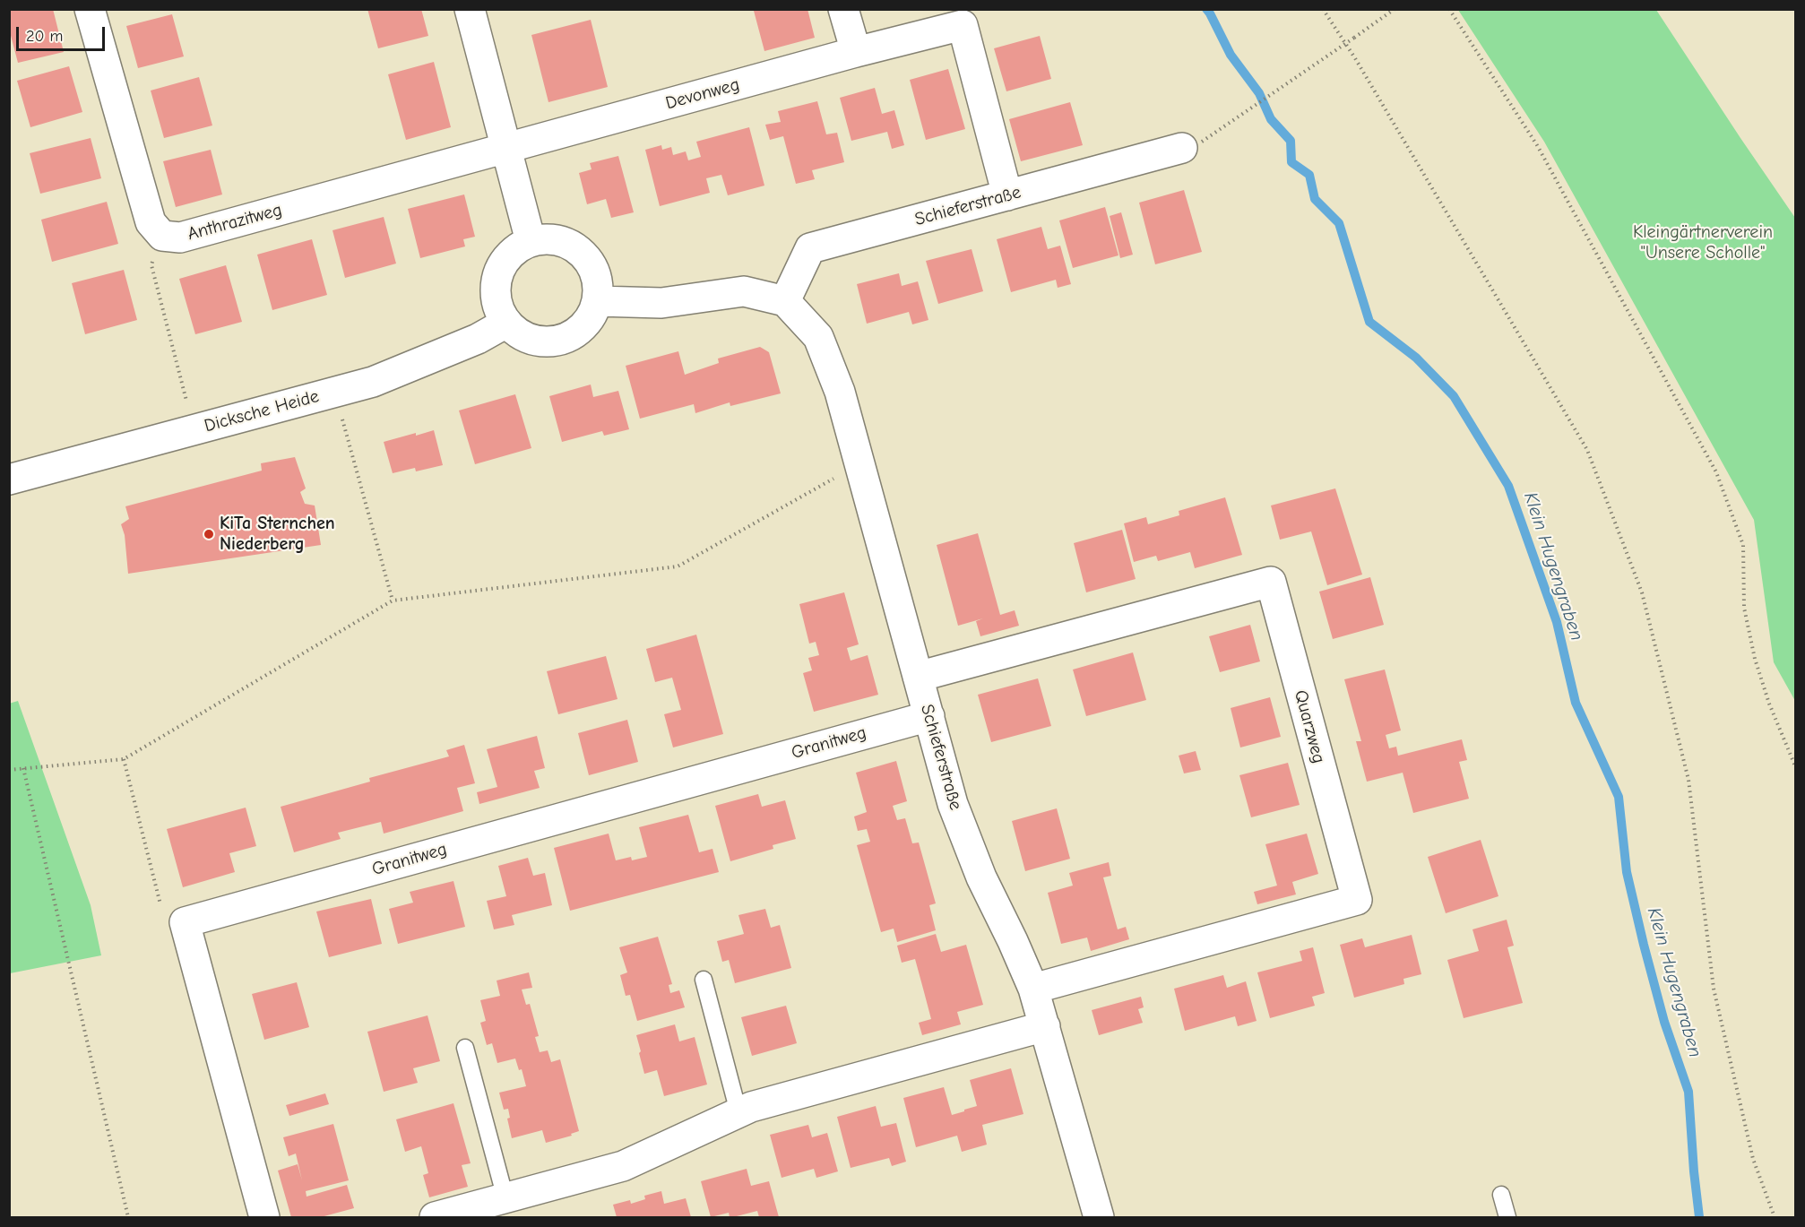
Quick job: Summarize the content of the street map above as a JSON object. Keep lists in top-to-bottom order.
{
  "streets": {
    "street": [
      "Devonweg",
      "Schieferstraße",
      "Anthrazitweg",
      "Dicksche Heide",
      "Quarzweg",
      "Granitweg"
    ]
  },
  "crossings": [
    ["Devonweg", "Schieferstraße"],
    ["Devonweg", "Anthrazitweg"],
    ["Schieferstraße", "Quarzweg"],
    ["Schieferstraße", "Granitweg"]
  ],
  "water": ["Klein Hugengraben"],
  "parks": ["Kleingärtnerverein \"Unsere Scholle\""],
  "places": ["KiTa Sternchen Niederberg"],
  "scale_bar": "20 m"
}
